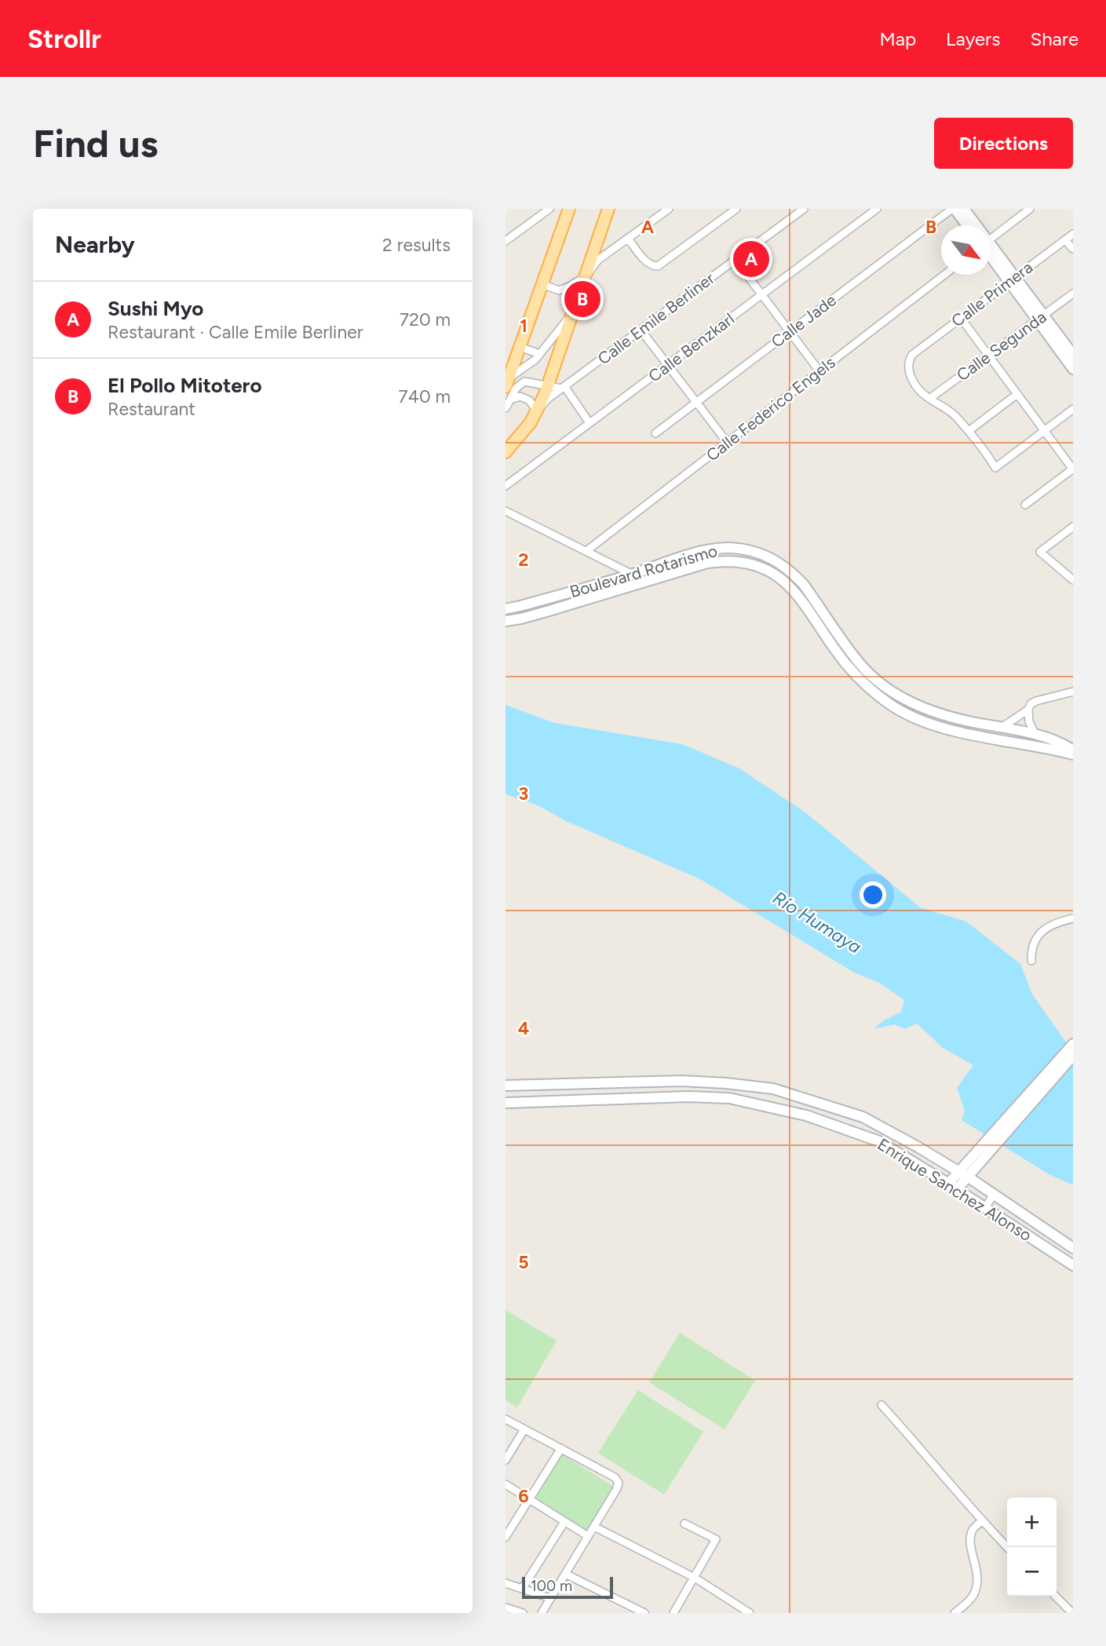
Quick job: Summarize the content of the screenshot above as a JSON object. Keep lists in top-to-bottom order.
{
  "streets": {
    "street": [
      "Calle Primera",
      "Calle Emile Berliner",
      "Calle Jade",
      "Calle Segunda",
      "Calle Benzkarl",
      "Calle Federico Engels",
      "Boulevard Rotarismo",
      "Enrique Sanchez Alonso"
    ]
  },
  "crossings": [
    ["Calle Primera", "Calle Segunda"]
  ],
  "water": ["Río Humaya"],
  "scale_bar": "100 m",
  "north": "bottom right",
  "page": {
    "header": "Strollr",
    "nav": ["Map", "Layers", "Share"],
    "buttons": "Directions",
    "title": "Find us",
    "heading": ["Nearby", "2 results"],
    "pins": ["A", "B"],
    "list": [
      {
        "mark": "A",
        "name": "Sushi Myo",
        "note": "Restaurant · Calle Emile Berliner",
        "value": "720 m"
      },
      {
        "mark": "B",
        "name": "El Pollo Mitotero",
        "note": "Restaurant",
        "value": "740 m"
      }
    ],
    "map_buttons": ["+", "−"],
    "scale": "100 m"
  },
  "grid": {
    "columns": ["A", "B"],
    "rows": [
      "1",
      "2",
      "3",
      "4",
      "5",
      "6"
    ]
  }
}
